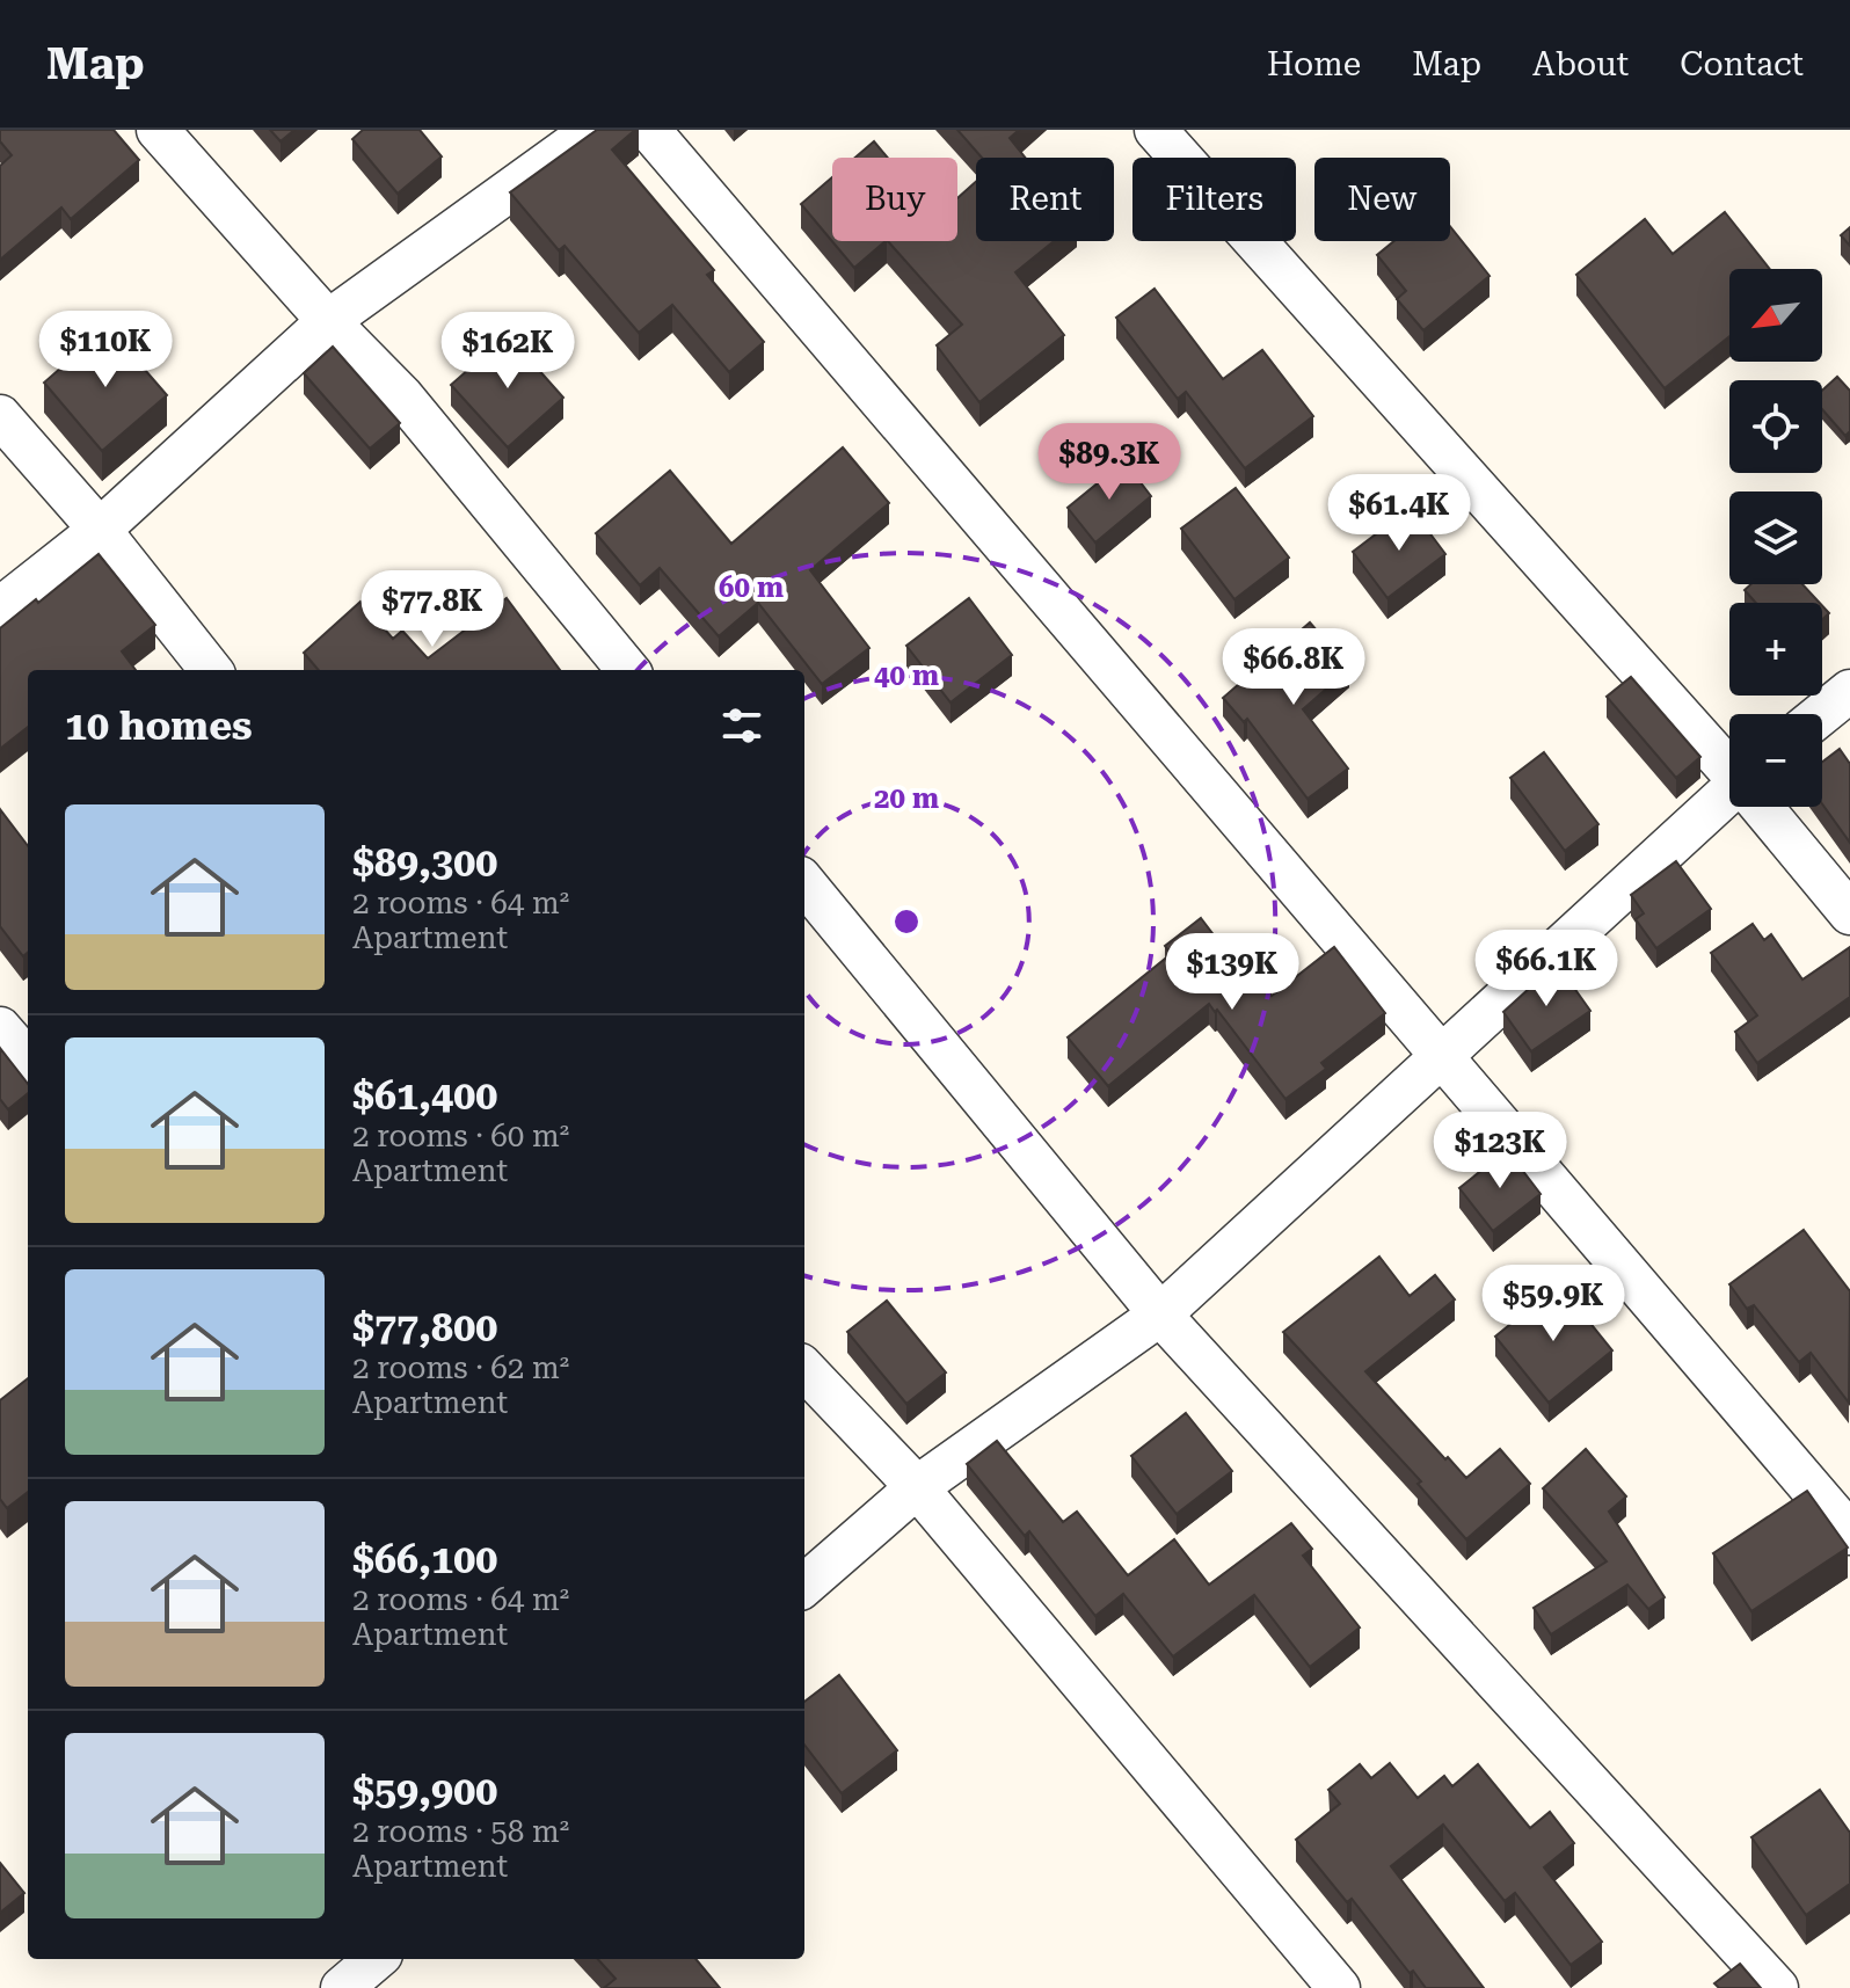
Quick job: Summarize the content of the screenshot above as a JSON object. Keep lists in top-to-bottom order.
{
  "north": "bottom left",
  "page": {
    "header": "Map",
    "nav": [
      "Home",
      "Map",
      "About",
      "Contact"
    ],
    "chip": [
      "Buy",
      "Rent",
      "Filters",
      "New"
    ],
    "map_buttons": ["+", "−"],
    "price": [
      "$110K",
      "$162K",
      "$89.3K",
      "$61.4K",
      "$77.8K",
      "$66.8K",
      "$66.1K",
      "$139K",
      "$123K",
      "$59.9K"
    ],
    "heading": "10 homes",
    "list": [
      {
        "name": "$89,300",
        "note": "2 rooms · 64 m² · Apartment"
      },
      {
        "name": "$61,400",
        "note": "2 rooms · 60 m² · Apartment"
      },
      {
        "name": "$77,800",
        "note": "2 rooms · 62 m² · Apartment"
      },
      {
        "name": "$66,100",
        "note": "2 rooms · 64 m² · Apartment"
      },
      {
        "name": "$59,900",
        "note": "2 rooms · 58 m² · Apartment"
      }
    ]
  },
  "rings": ["60 m", "40 m", "20 m"]
}
